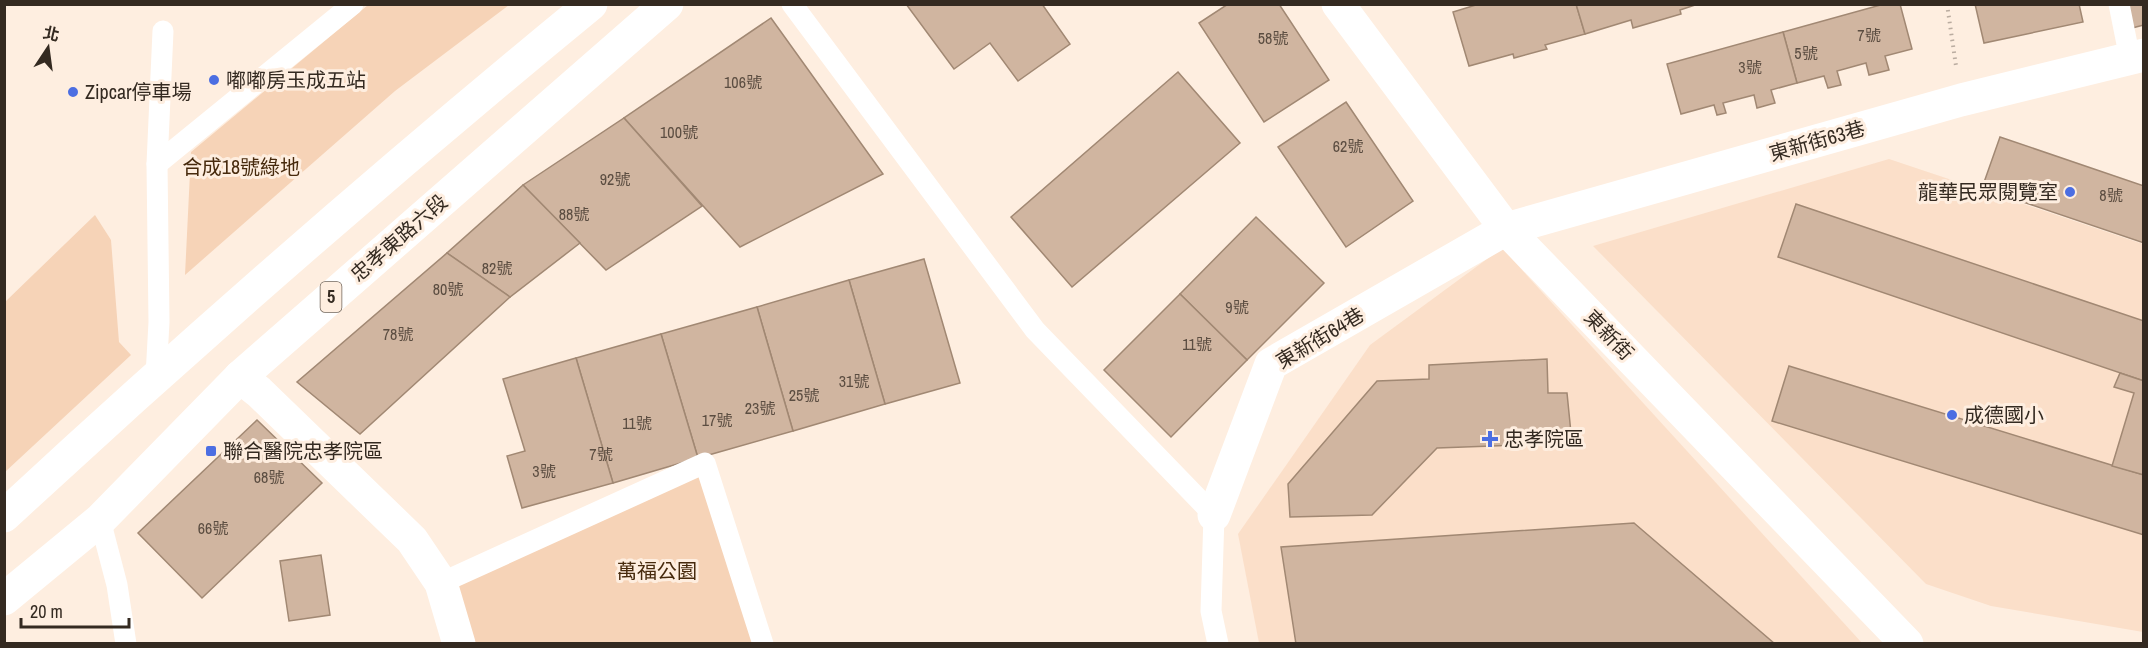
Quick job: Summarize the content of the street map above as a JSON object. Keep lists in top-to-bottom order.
{
  "streets": {
    "street": [
      "東新街63巷",
      "忠孝東路六段",
      "5",
      "東新街",
      "東新街64巷"
    ]
  },
  "crossings": [
    ["東新街63巷", "東新街"],
    ["東新街63巷", "東新街64巷"],
    ["東新街", "東新街64巷"]
  ],
  "parks": ["合成18號綠地", "萬福公園"],
  "places": {
    "other": [
      "嘟嘟房玉成五站",
      "Zipcar停車場",
      "龍華民眾閱覽室",
      "成德國小"
    ],
    "health": ["忠孝院區"],
    "transit": ["聯合醫院忠孝院區"]
  },
  "house_numbers": [
    "7號",
    "58號",
    "5號",
    "3號",
    "106號",
    "100號",
    "62號",
    "92號",
    "8號",
    "88號",
    "82號",
    "80號",
    "9號",
    "78號",
    "11號",
    "31號",
    "25號",
    "23號",
    "17號",
    "11號",
    "7號",
    "3號",
    "68號",
    "66號"
  ],
  "scale_bar": "20 m",
  "north": "top"
}
